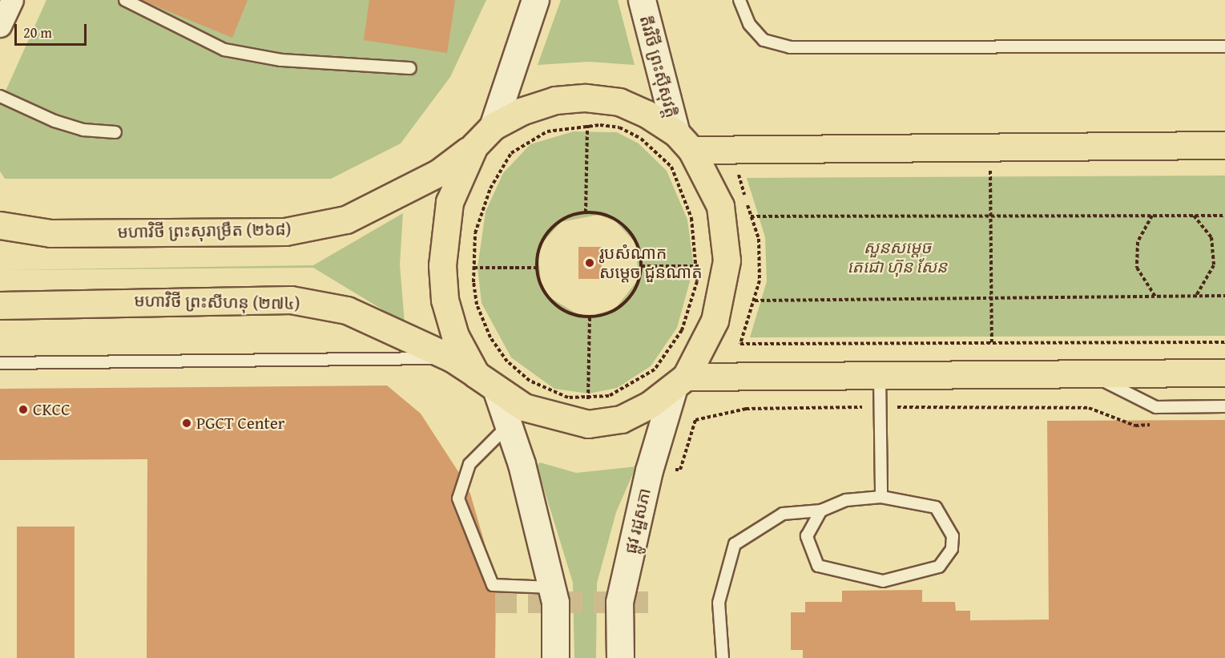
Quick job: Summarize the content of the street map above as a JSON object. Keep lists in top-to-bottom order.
{
  "streets": {
    "main road": [
      "តីរវិថី ព្រះស៊ីសុវត្តិ",
      "មហាវិថី ព្រះសុរាម្រឹត (២៦៨)",
      "មហាវិថី ព្រះសីហនុ (២៧៤)",
      "ផ្លូវ រដ្ឋសភា"
    ]
  },
  "crossings": [
    ["មហាវិថី ព្រះសីហនុ (២៧៤)", "ផ្លូវ រដ្ឋសភា"]
  ],
  "parks": ["សួនសម្តេច តេជោ ហ៊ុន សែន"],
  "places": ["រូបសំណាក សម្ដេច ជួនណាត", "CKCC", "PGCT Center"],
  "scale_bar": "20 m"
}
